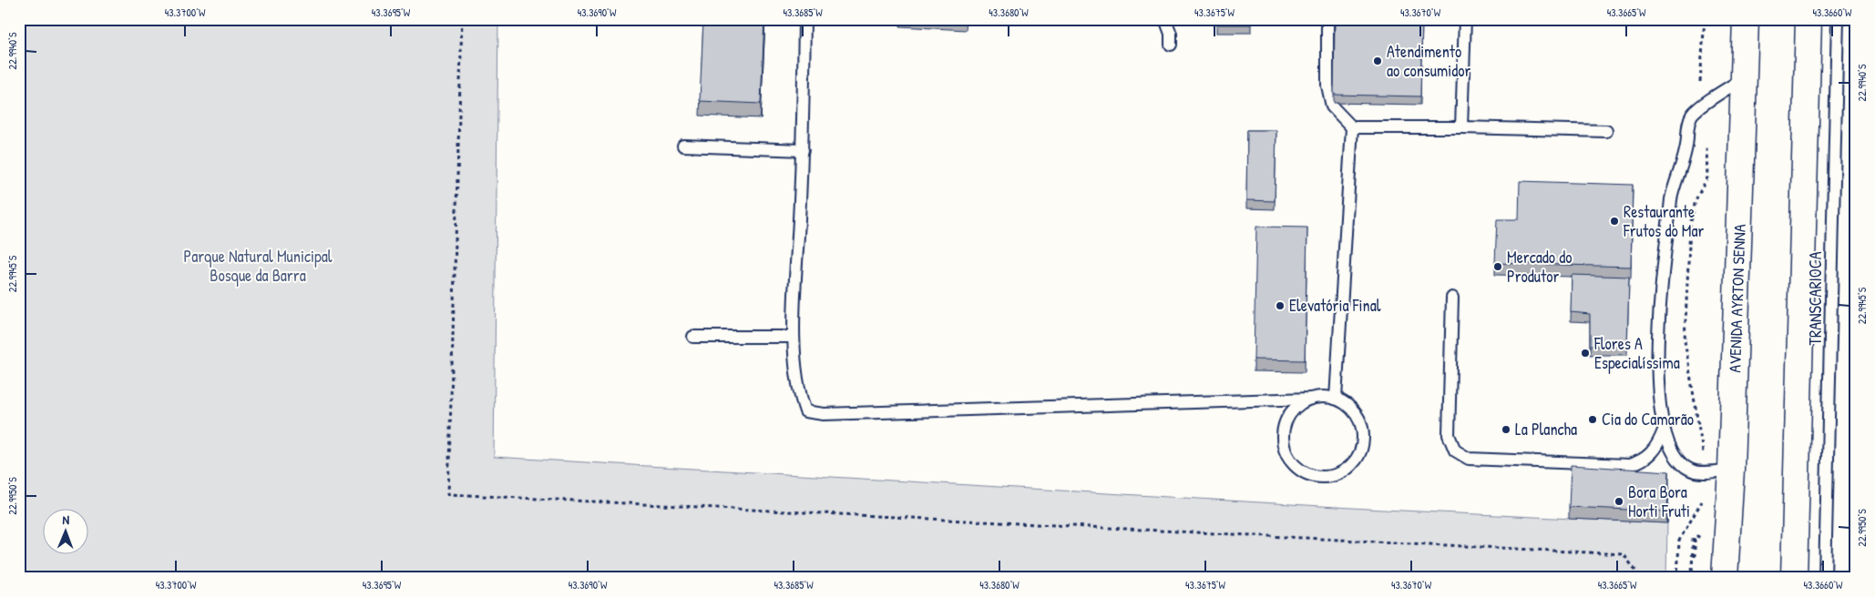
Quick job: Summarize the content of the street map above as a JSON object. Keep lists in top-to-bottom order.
{
  "streets": {
    "highway": ["AVENIDA AYRTON SENNA"],
    "lane": ["TRANSCARIOCA"]
  },
  "parks": ["Parque Natural Municipal Bosque da Barra"],
  "places": [
    "Atendimento ao consumidor",
    "Restaurante Frutos do Mar",
    "Mercado do Produtor",
    "Elevatória Final",
    "Flores A Especialíssima",
    "Cia do Camarão",
    "La Plancha",
    "Bora Bora Horti Fruti"
  ],
  "north": "top",
  "coordinates": [
    "43.3700°W",
    "43.3695°W",
    "43.3690°W",
    "43.3685°W",
    "43.3680°W",
    "43.3675°W",
    "43.3670°W",
    "43.3665°W",
    "43.3660°W",
    "22.9940°S",
    "22.9945°S",
    "22.9950°S"
  ]
}
